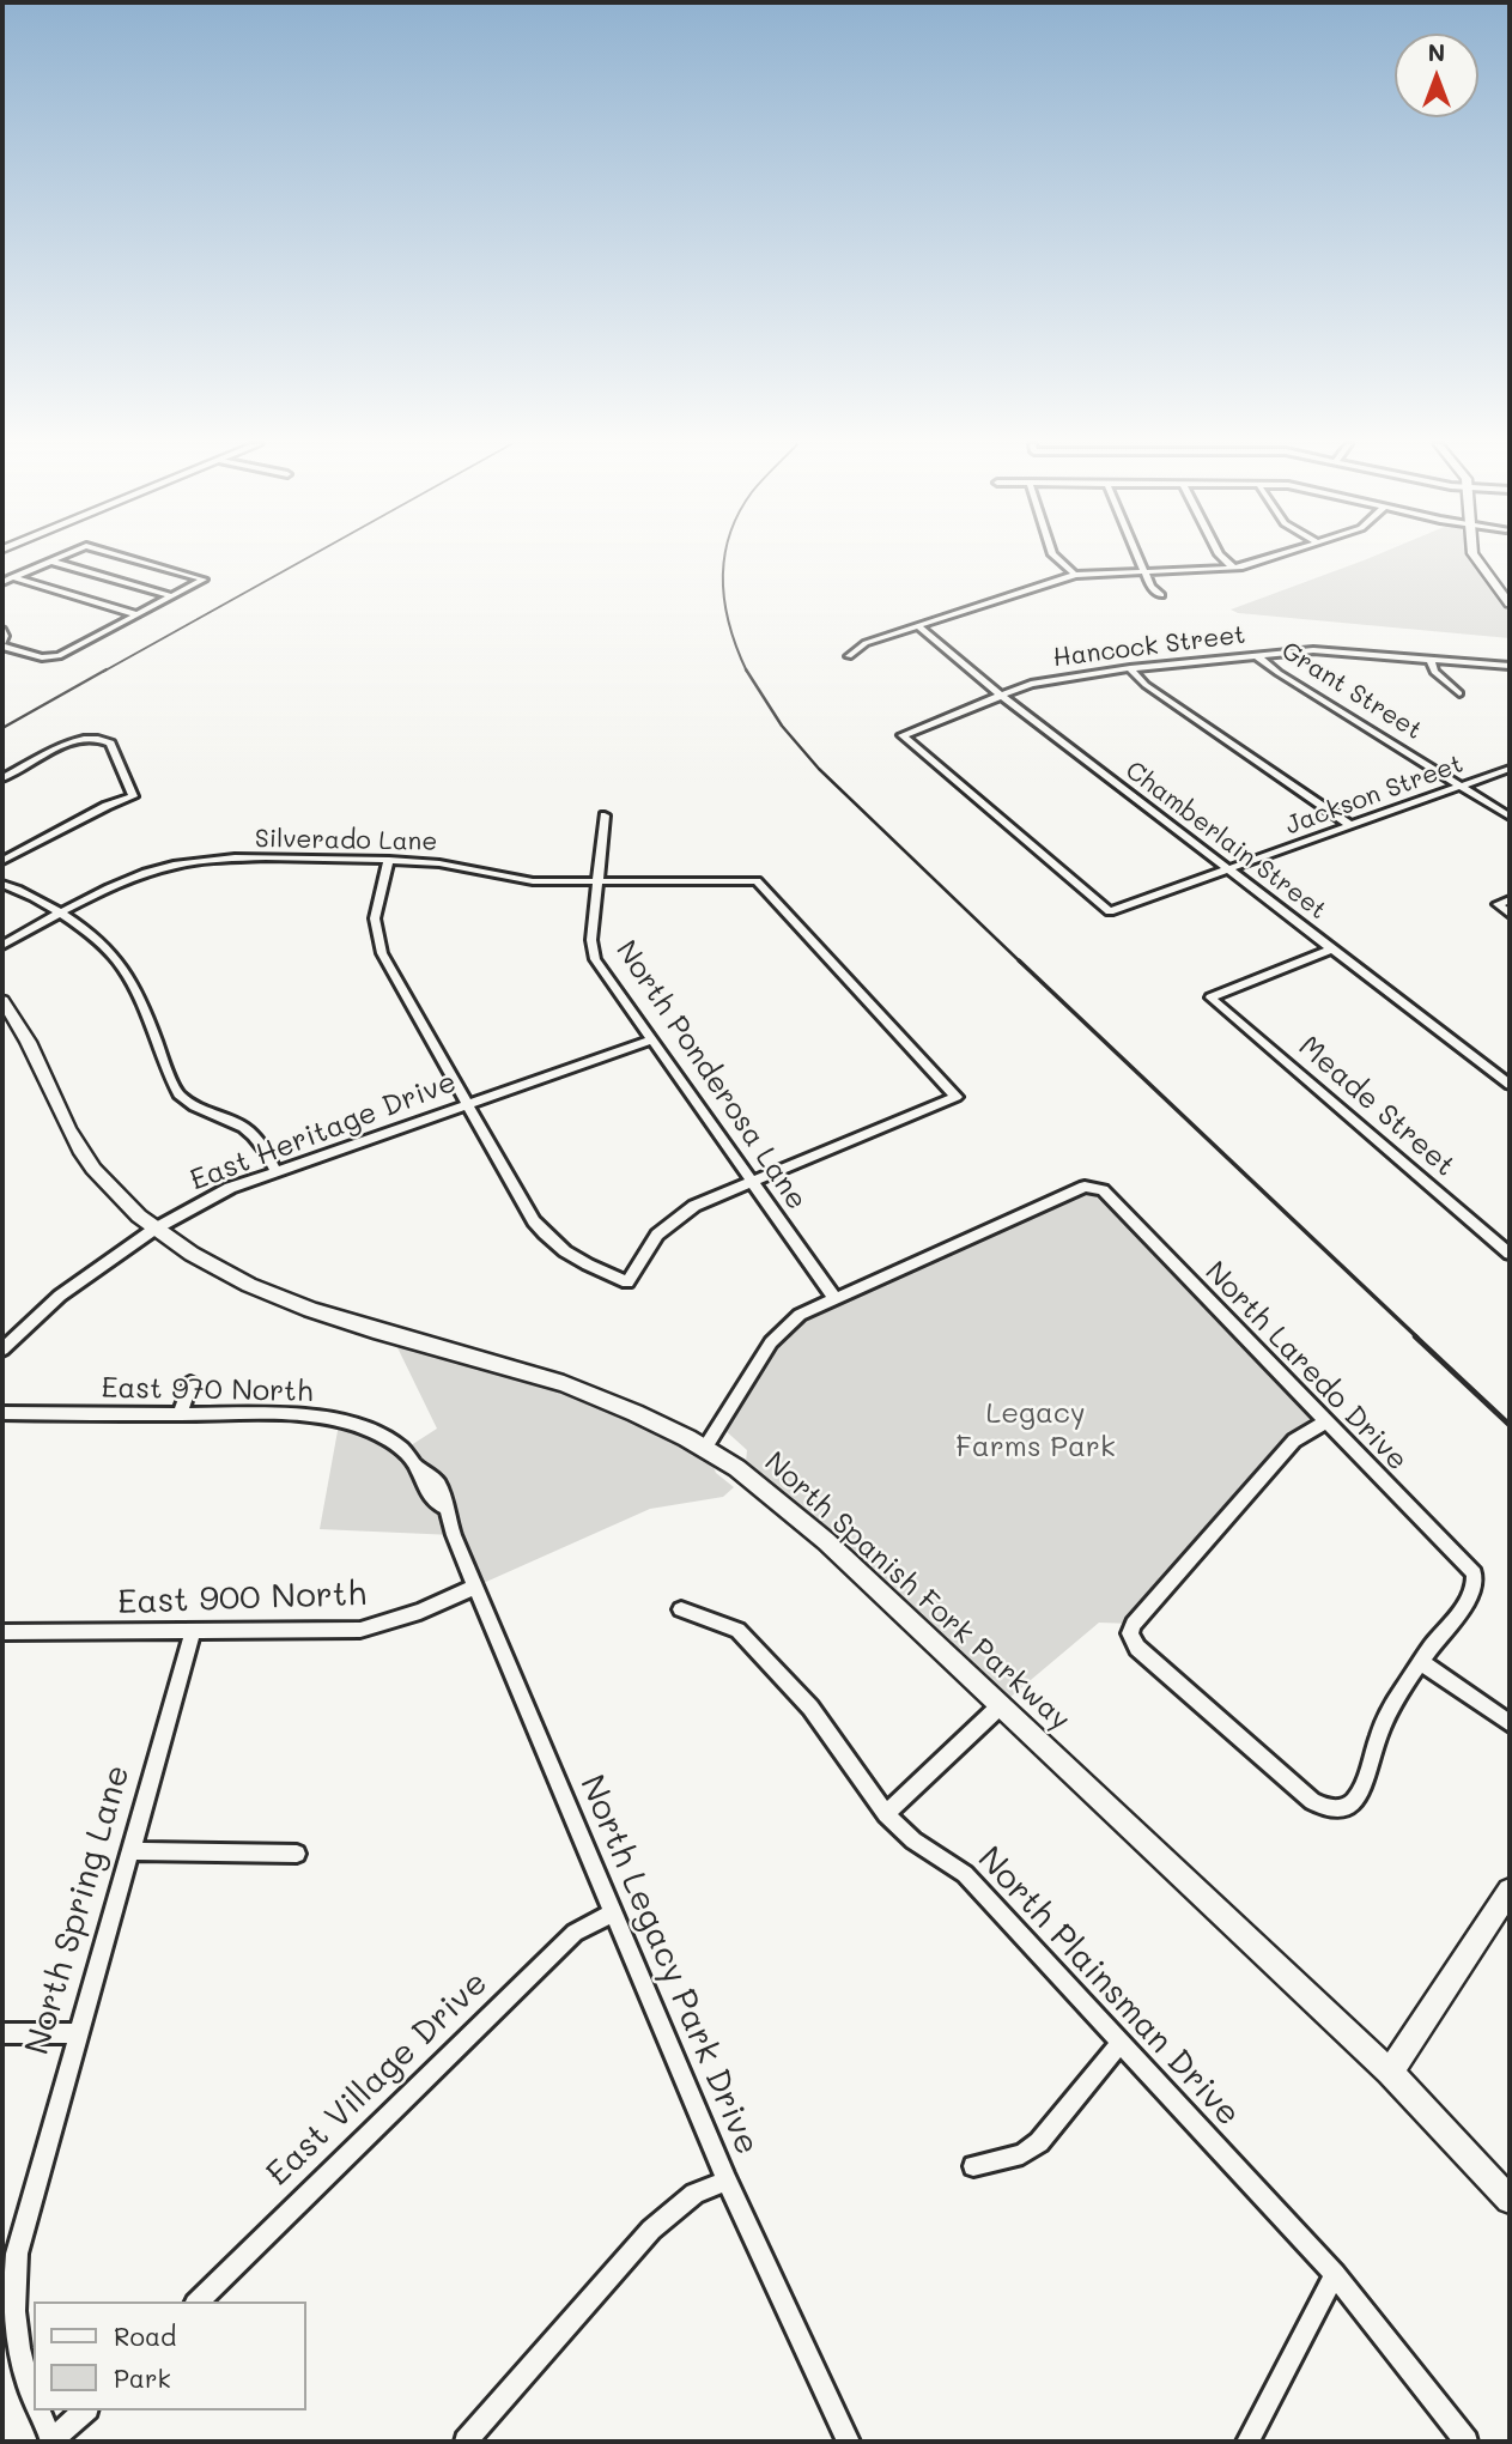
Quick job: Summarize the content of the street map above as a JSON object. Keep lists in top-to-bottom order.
{
  "streets": {
    "street": [
      "Hancock Street",
      "Grant Street",
      "Jackson Street",
      "Silverado Lane",
      "Chamberlain Street",
      "North Ponderosa Lane",
      "Meade Street",
      "East Heritage Drive",
      "North Laredo Drive",
      "East 970 North",
      "North Spanish Fork Parkway",
      "East 900 North",
      "North Spring Lane",
      "North Legacy Park Drive",
      "North Plainsman Drive",
      "East Village Drive"
    ]
  },
  "crossings": [
    ["Hancock Street", "Grant Street"],
    ["Hancock Street", "Jackson Street"],
    ["Hancock Street", "Chamberlain Street"],
    ["Grant Street", "Jackson Street"],
    ["Jackson Street", "Chamberlain Street"],
    ["Silverado Lane", "North Ponderosa Lane"],
    ["Chamberlain Street", "Meade Street"],
    ["North Ponderosa Lane", "East Heritage Drive"],
    ["North Ponderosa Lane", "North Laredo Drive"],
    ["East Heritage Drive", "North Spanish Fork Parkway"],
    ["East 970 North", "North Legacy Park Drive"],
    ["East 900 North", "North Spring Lane"],
    ["East 900 North", "North Legacy Park Drive"],
    ["North Legacy Park Drive", "East Village Drive"]
  ],
  "parks": ["Legacy Farms Park"],
  "legend": ["Road", "Park"],
  "north": "top"
}
